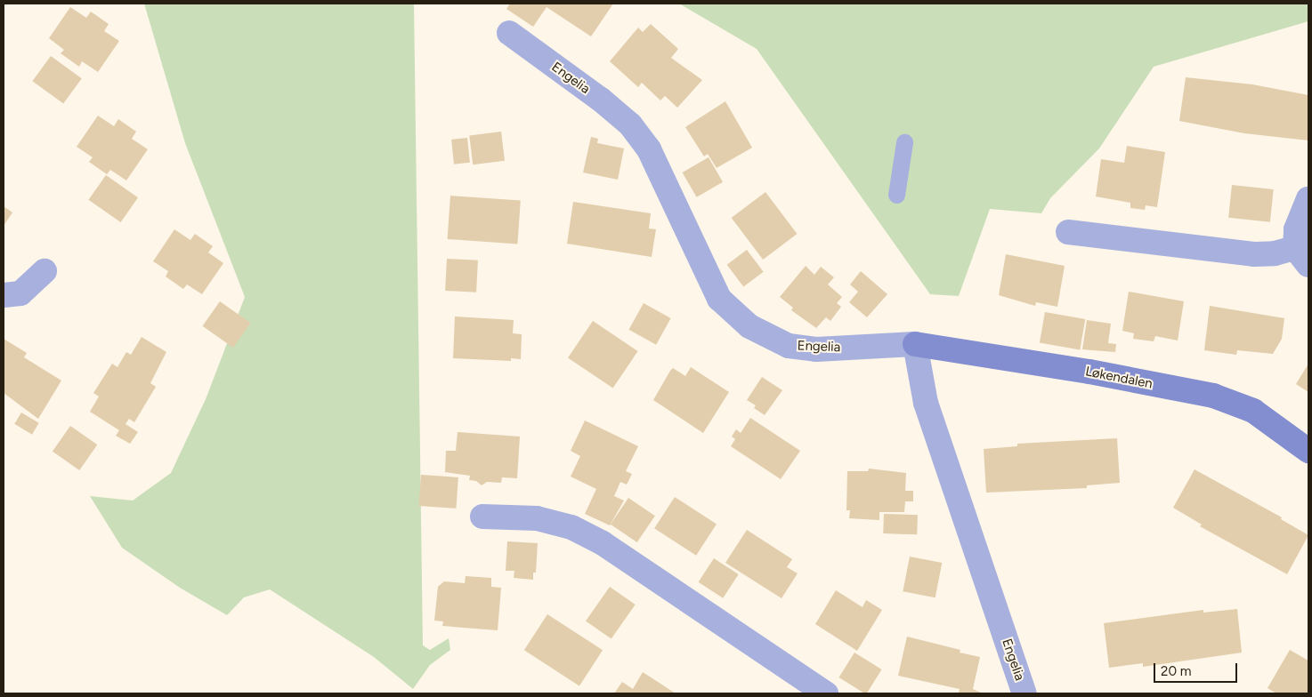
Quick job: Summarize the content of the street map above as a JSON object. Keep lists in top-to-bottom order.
{
  "streets": {
    "street": ["Engelia", "Løkendalen"]
  },
  "crossings": [
    ["Engelia", "Løkendalen"]
  ],
  "scale_bar": "20 m"
}
